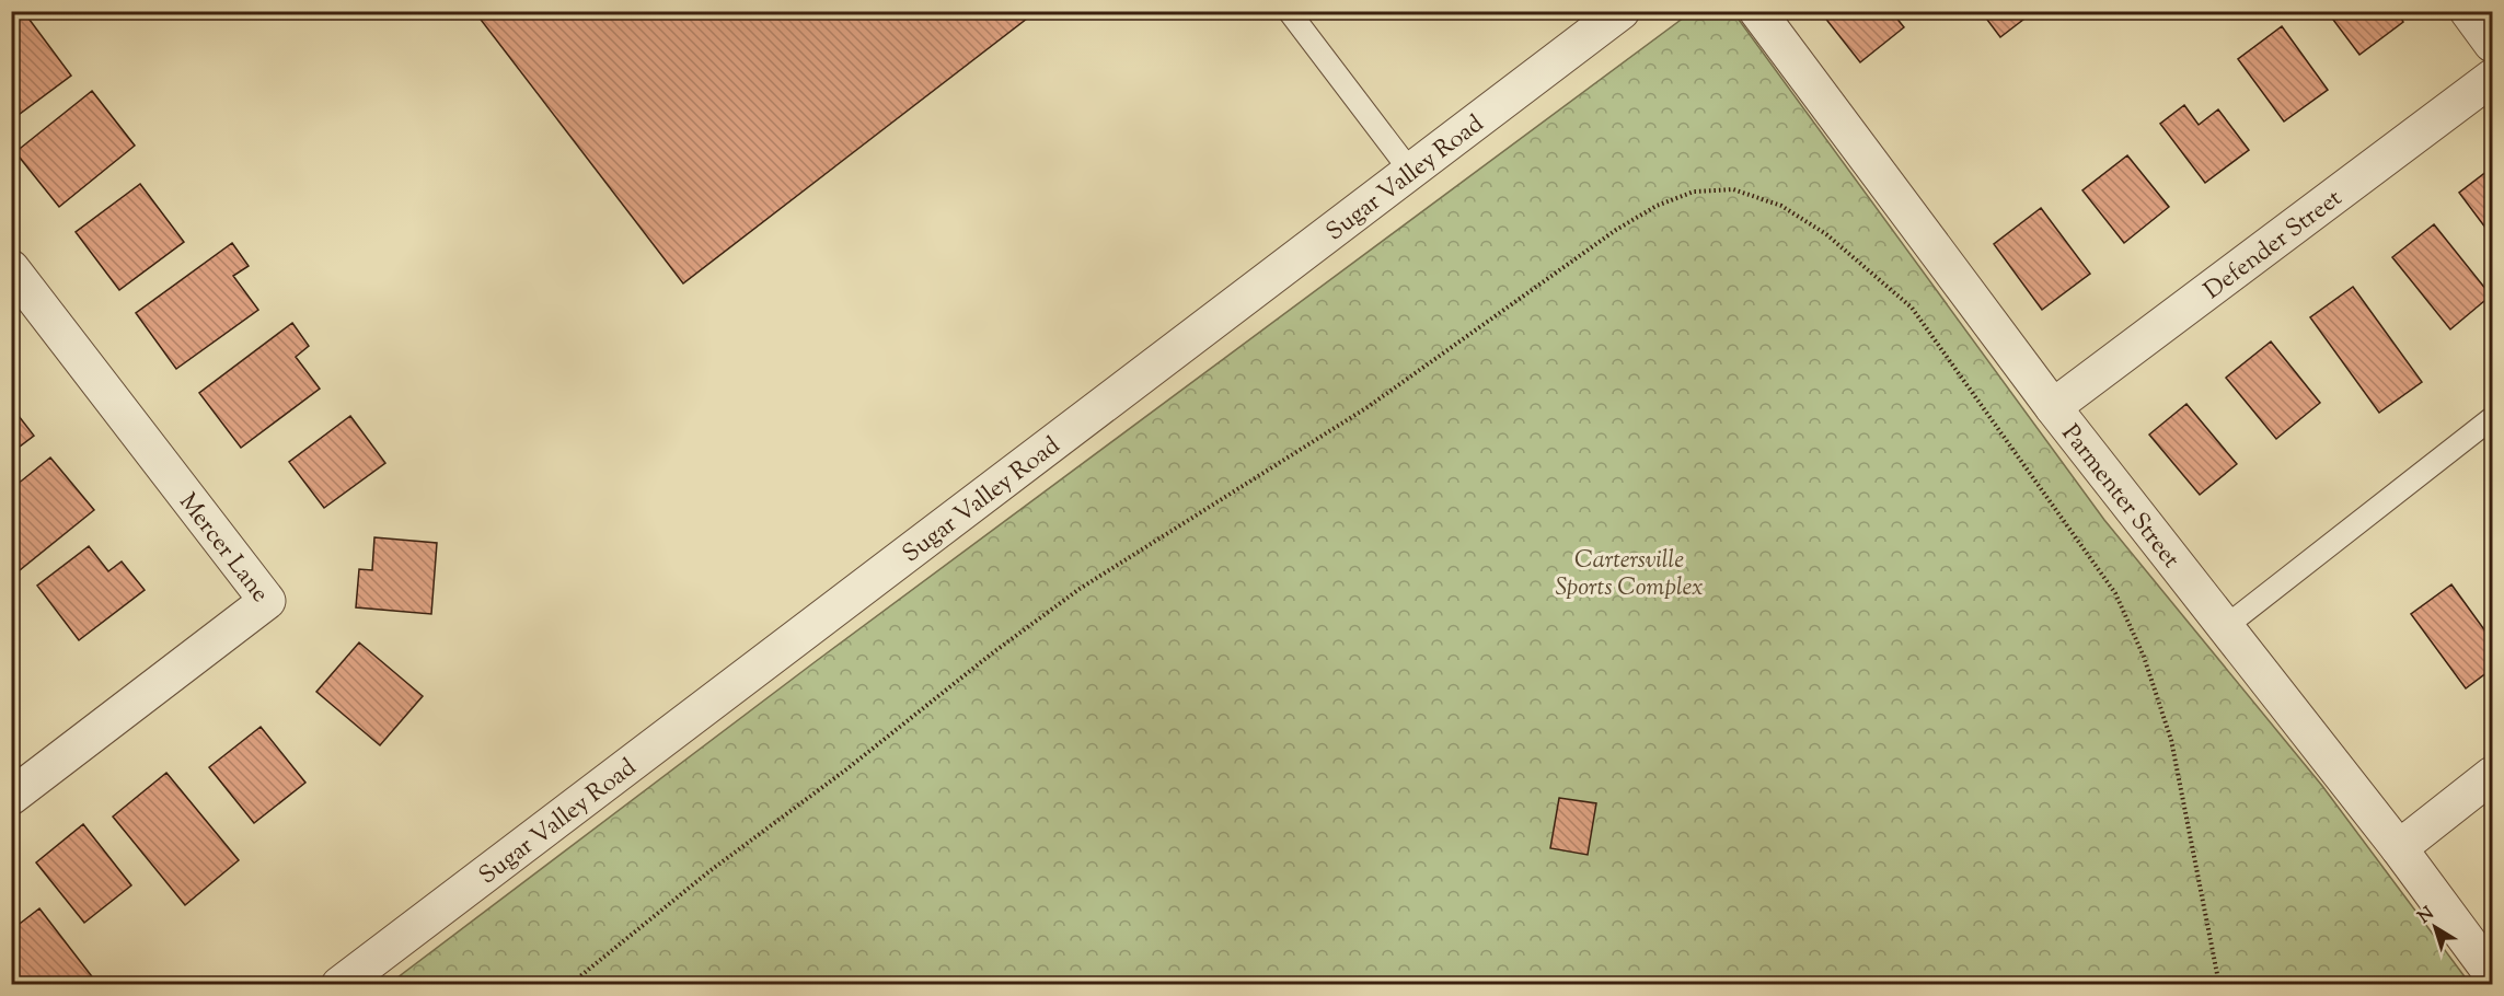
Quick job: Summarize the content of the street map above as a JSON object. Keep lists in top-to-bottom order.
{
  "streets": {
    "street": [
      "Sugar Valley Road",
      "Defender Street",
      "Parmenter Street",
      "Mercer Lane"
    ]
  },
  "crossings": [
    ["Defender Street", "Parmenter Street"]
  ],
  "parks": ["Cartersville Sports Complex"],
  "north": "top left"
}
